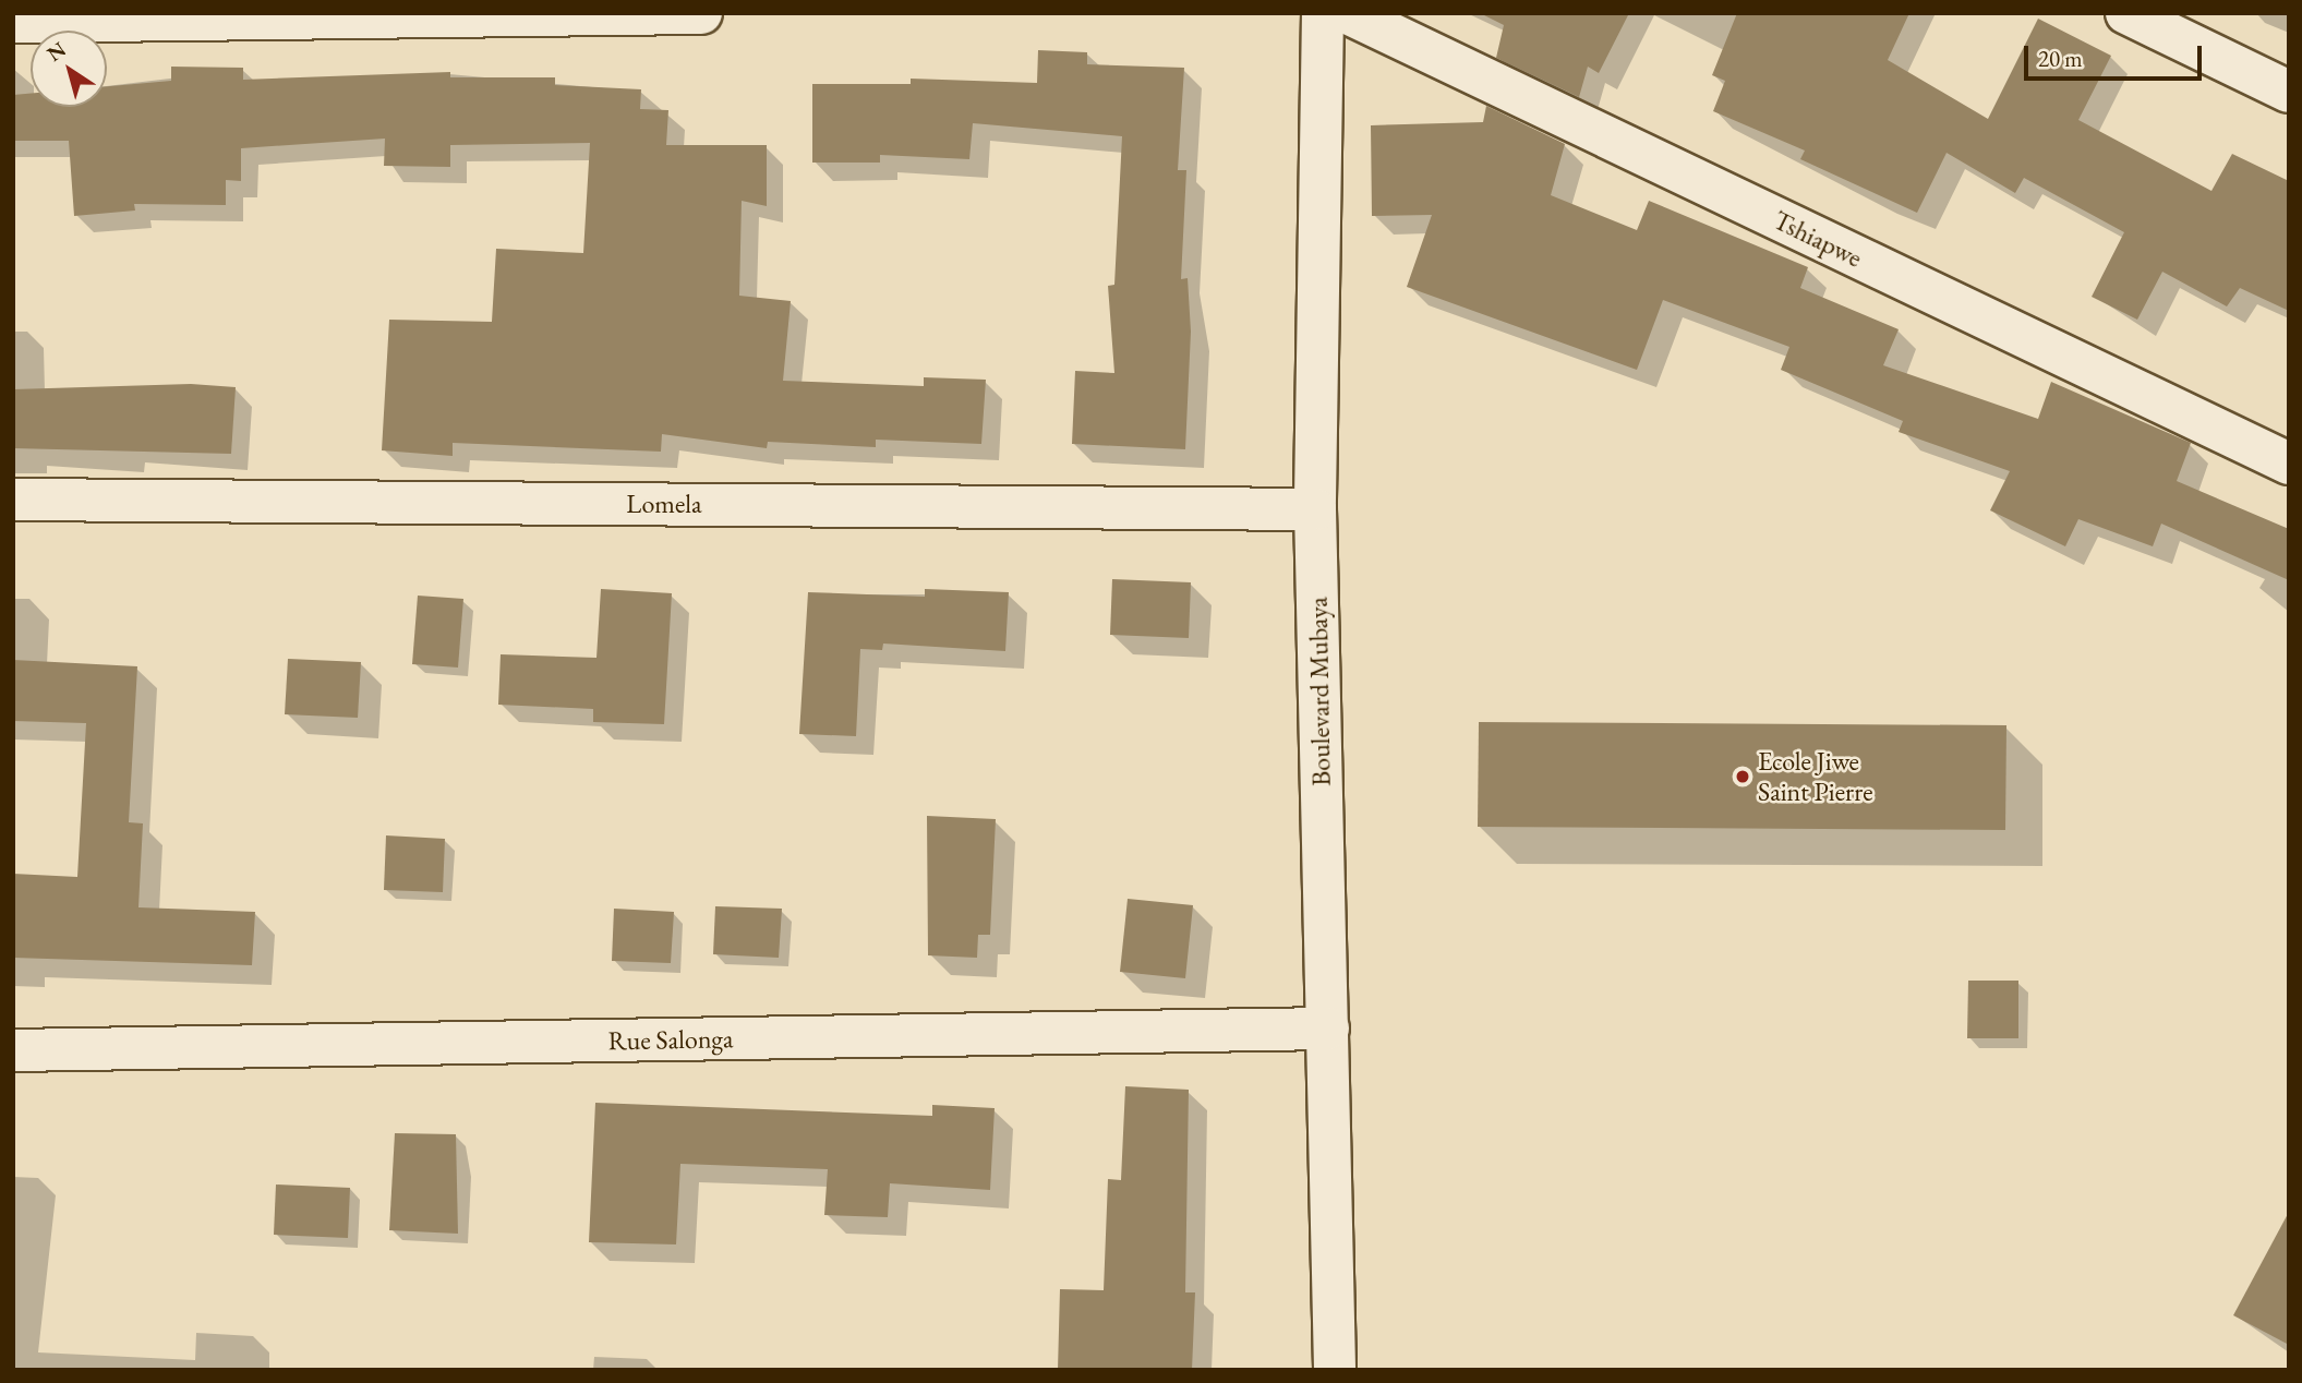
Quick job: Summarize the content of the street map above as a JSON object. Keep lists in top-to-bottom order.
{
  "streets": {
    "street": [
      "Tshiapwe",
      "Lomela",
      "Boulevard Mubaya",
      "Rue Salonga"
    ]
  },
  "crossings": [
    ["Lomela", "Boulevard Mubaya"],
    ["Boulevard Mubaya", "Rue Salonga"]
  ],
  "places": ["Ecole Jiwe Saint Pierre"],
  "scale_bar": "20 m",
  "north": "top left"
}
